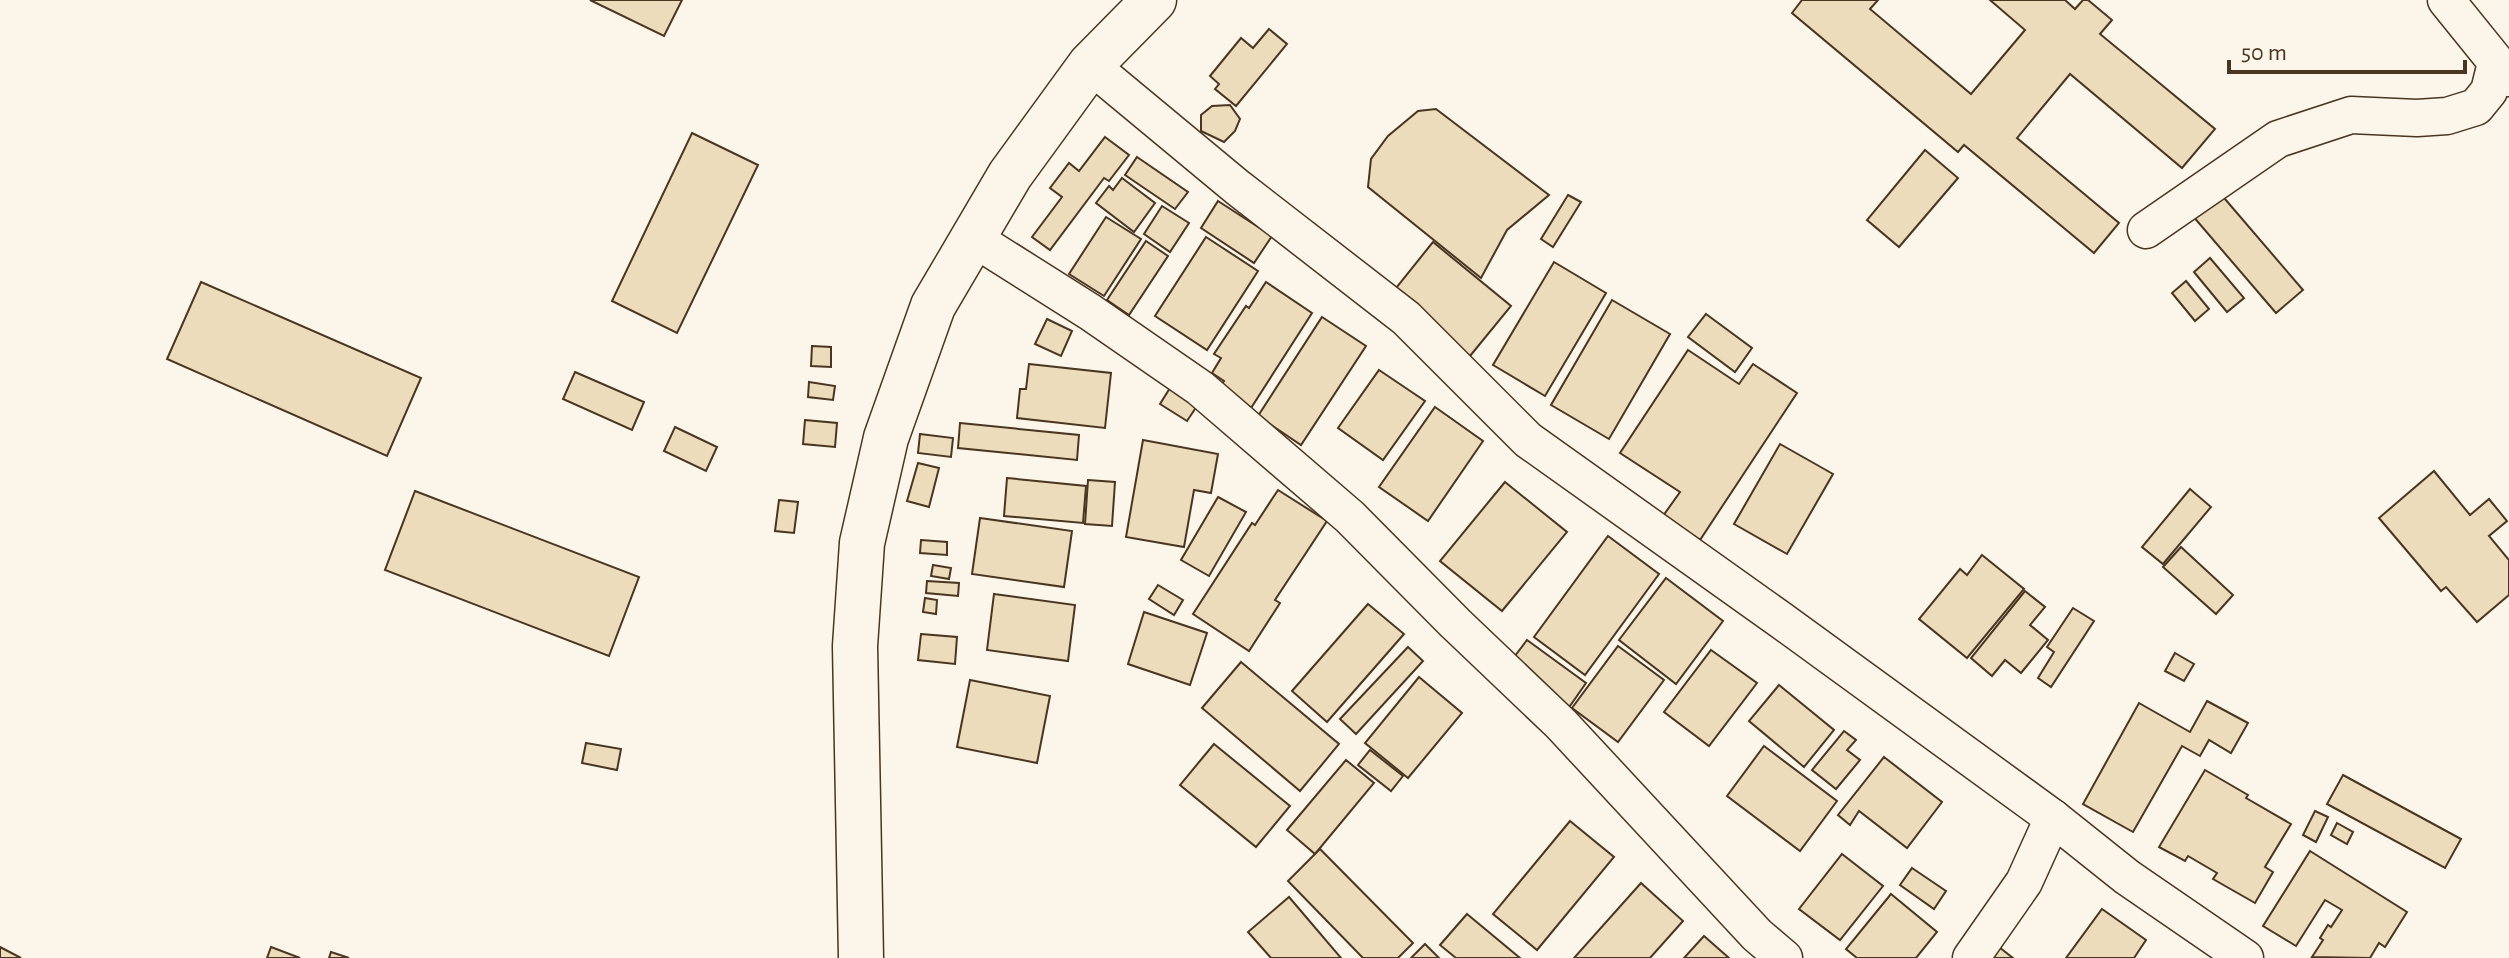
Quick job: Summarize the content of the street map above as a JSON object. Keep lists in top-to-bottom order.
{
  "scale_bar": "50 m"
}
